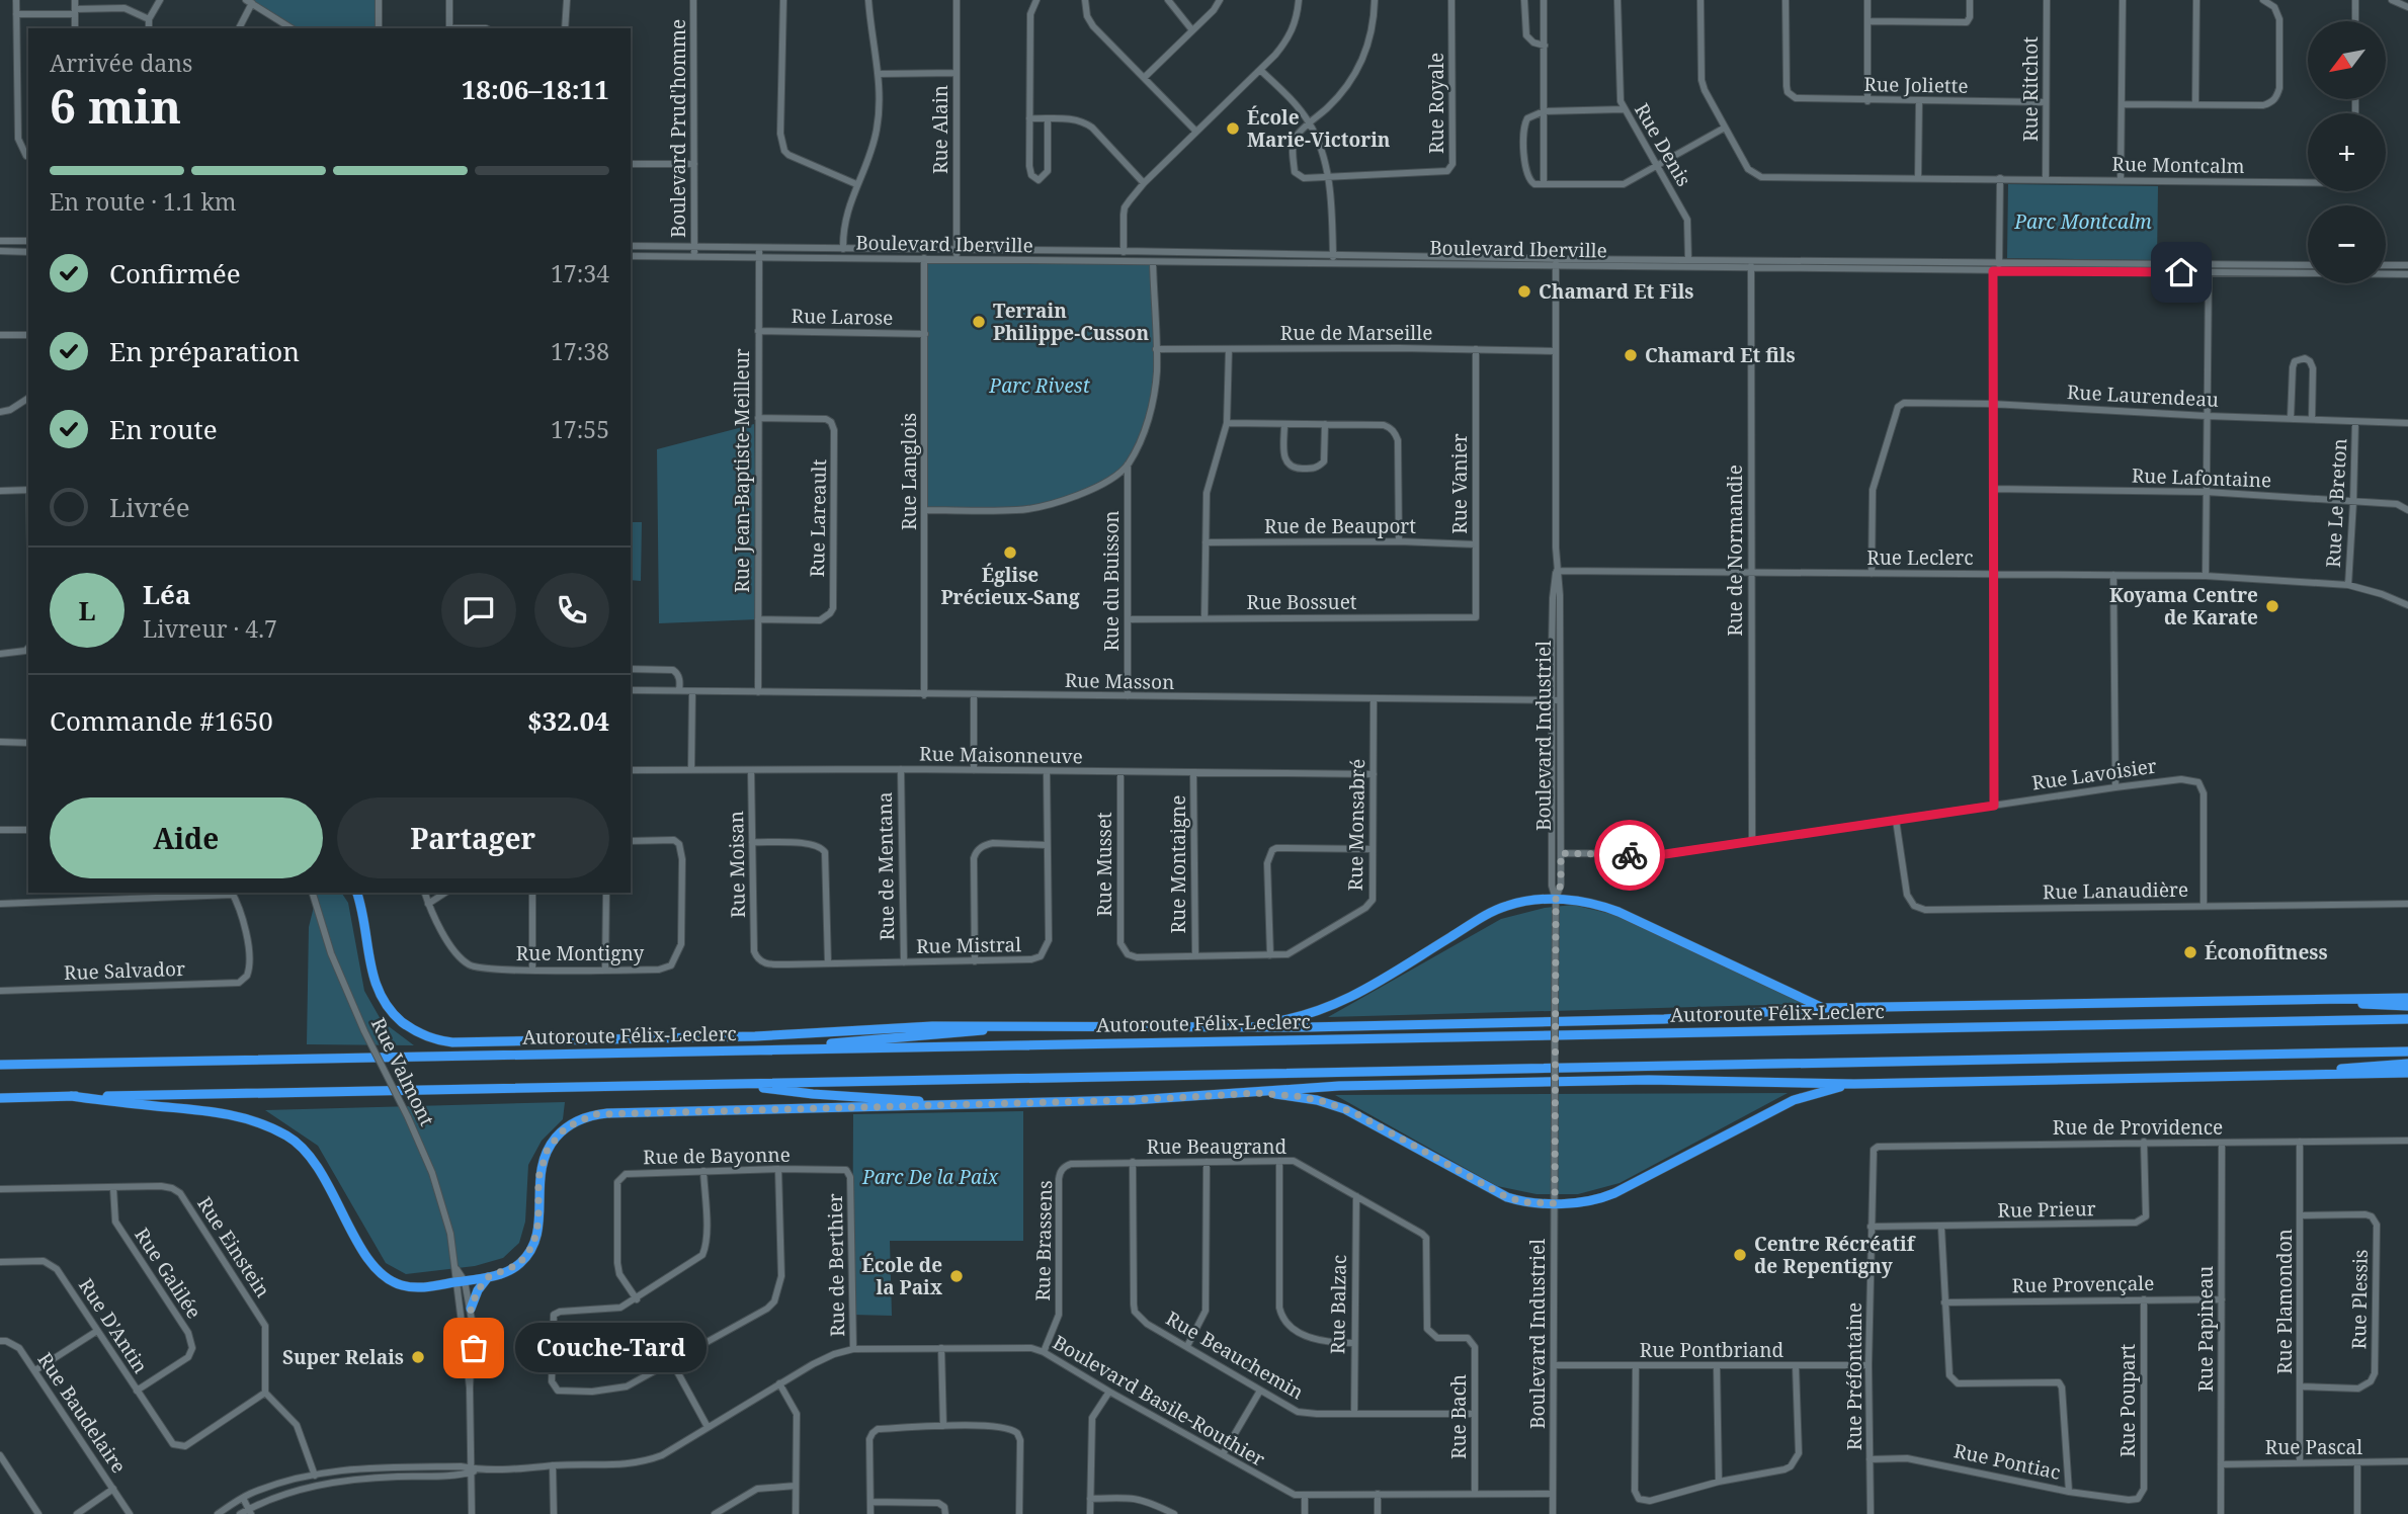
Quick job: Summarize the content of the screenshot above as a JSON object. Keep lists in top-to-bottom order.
{
  "streets": {
    "highway": ["Autoroute Félix-Leclerc"],
    "street": [
      "Rue Joliette",
      "Rue Ritchot",
      "Rue Royale",
      "Boulevard Prud'homme",
      "Rue Alain",
      "Rue Denis",
      "Rue Montcalm",
      "Boulevard Iberville",
      "Rue Larose",
      "Rue de Marseille",
      "Rue Laurendeau",
      "Rue Jean-Baptiste-Meilleur",
      "Rue Langlois",
      "Rue Lafontaine",
      "Rue Vanier",
      "Rue Le Breton",
      "Rue Lareault",
      "Rue de Beauport",
      "Rue de Normandie",
      "Rue Leclerc",
      "Rue du Buisson",
      "Rue Bossuet",
      "Rue Masson",
      "Boulevard Industriel",
      "Rue Maisonneuve",
      "Rue Lavoisier",
      "Rue Monsabré",
      "Rue Moisan",
      "Rue Musset",
      "Rue Montaigne",
      "Rue de Mentana",
      "Rue Lanaudière",
      "Rue Mistral",
      "Rue Montigny",
      "Rue Salvador",
      "Rue Valmont",
      "Rue de Providence",
      "Rue Beaugrand",
      "Rue de Bayonne",
      "Rue Prieur",
      "Rue Brassens",
      "Rue Einstein",
      "Rue de Berthier",
      "Rue Galilée",
      "Rue Provençale",
      "Rue Plessis",
      "Rue Plamondon",
      "Rue Balzac",
      "Rue D'Antin",
      "Rue Papineau",
      "Rue Pontbriand",
      "Rue Beauchemin",
      "Rue Préfontaine",
      "Boulevard Basile-Routhier",
      "Rue Poupart",
      "Rue Baudelaire",
      "Rue Bach",
      "Rue Pascal",
      "Rue Pontiac"
    ]
  },
  "crossings": [
    ["Rue Joliette", "Rue Ritchot"],
    ["Rue Ritchot", "Rue Montcalm"],
    ["Boulevard Prud'homme", "Boulevard Iberville"],
    ["Rue Alain", "Boulevard Iberville"],
    ["Rue Denis", "Boulevard Iberville"],
    ["Boulevard Iberville", "Rue Jean-Baptiste-Meilleur"],
    ["Boulevard Iberville", "Rue Langlois"],
    ["Boulevard Iberville", "Rue de Normandie"],
    ["Boulevard Iberville", "Boulevard Industriel"],
    ["Rue Larose", "Rue Jean-Baptiste-Meilleur"],
    ["Rue Larose", "Rue Langlois"],
    ["Rue de Marseille", "Rue Vanier"],
    ["Rue de Marseille", "Boulevard Industriel"],
    ["Rue Laurendeau", "Rue Le Breton"],
    ["Rue Laurendeau", "Rue Leclerc"],
    ["Rue Jean-Baptiste-Meilleur", "Rue Lareault"],
    ["Rue Jean-Baptiste-Meilleur", "Rue Masson"],
    ["Rue Langlois", "Rue Masson"],
    ["Rue Lafontaine", "Rue Le Breton"],
    ["Rue Vanier", "Rue de Beauport"],
    ["Rue Vanier", "Rue Bossuet"],
    ["Rue Le Breton", "Rue Leclerc"],
    ["Rue de Normandie", "Rue Leclerc"],
    ["Rue de Normandie", "Rue Lavoisier"],
    ["Rue Leclerc", "Boulevard Industriel"],
    ["Rue du Buisson", "Rue Bossuet"],
    ["Rue du Buisson", "Rue Masson"],
    ["Rue Masson", "Boulevard Industriel"],
    ["Rue Masson", "Rue Monsabré"],
    ["Boulevard Industriel", "Rue Lavoisier"],
    ["Boulevard Industriel", "Rue Pontbriand"],
    ["Boulevard Industriel", "Boulevard Basile-Routhier"],
    ["Rue Maisonneuve", "Rue Monsabré"],
    ["Rue Maisonneuve", "Rue Moisan"],
    ["Rue Maisonneuve", "Rue Musset"],
    ["Rue Maisonneuve", "Rue Montaigne"],
    ["Rue Maisonneuve", "Rue de Mentana"],
    ["Rue Maisonneuve", "Rue Mistral"],
    ["Rue Lavoisier", "Rue Lanaudière"],
    ["Rue Monsabré", "Rue Musset"],
    ["Rue Monsabré", "Rue Montaigne"],
    ["Rue Moisan", "Rue Mistral"],
    ["Rue de Mentana", "Rue Mistral"],
    ["Rue Valmont", "Boulevard Basile-Routhier"],
    ["Rue de Providence", "Rue Prieur"],
    ["Rue de Providence", "Rue Plamondon"],
    ["Rue de Providence", "Rue Papineau"],
    ["Rue de Providence", "Rue Préfontaine"],
    ["Rue Beaugrand", "Rue Brassens"],
    ["Rue Beaugrand", "Rue Balzac"],
    ["Rue Beaugrand", "Rue Beauchemin"],
    ["Rue Beaugrand", "Rue Bach"],
    ["Rue de Bayonne", "Rue de Berthier"],
    ["Rue Prieur", "Rue Préfontaine"],
    ["Rue Brassens", "Boulevard Basile-Routhier"],
    ["Rue Einstein", "Rue Galilée"],
    ["Rue Einstein", "Rue D'Antin"],
    ["Rue de Berthier", "Boulevard Basile-Routhier"],
    ["Rue Galilée", "Rue D'Antin"],
    ["Rue Provençale", "Rue Papineau"],
    ["Rue Provençale", "Rue Poupart"],
    ["Rue Plessis", "Rue Plamondon"],
    ["Rue Plamondon", "Rue Pascal"],
    ["Rue Balzac", "Rue Beauchemin"],
    ["Rue Papineau", "Rue Pascal"],
    ["Rue Pontbriand", "Rue Préfontaine"],
    ["Rue Beauchemin", "Rue Bach"],
    ["Rue Préfontaine", "Rue Pontiac"],
    ["Boulevard Basile-Routhier", "Rue Bach"],
    ["Rue Poupart", "Rue Pontiac"]
  ],
  "parks": ["Parc Montcalm", "Parc Rivest", "Parc De la Paix"],
  "places": [
    "École Marie-Victorin",
    "Chamard Et Fils",
    "Terrain Philippe-Cusson",
    "Chamard Et fils",
    "Église Précieux-Sang",
    "Koyama Centre de Karate",
    "Éconofitness",
    "Centre Récréatif de Repentigny",
    "École de la Paix",
    "Couche-Tard",
    "Super Relais"
  ],
  "north": "bottom left",
  "page": {
    "map_buttons": ["+", "−"],
    "heading": ["6 min", "Arrivée dans", "18:06–18:11"],
    "panel": [
      "Léa",
      "Livreur · 4.7",
      "Commande #1650",
      "$32.04"
    ],
    "bar": "En route · 1.1 km",
    "list": [
      ["Confirmée", "17:34"],
      ["En préparation", "17:38"],
      ["En route", "17:55"],
      "Livrée"
    ],
    "round": "L",
    "buttons": ["Aide", "Partager"],
    "bubble": "Couche-Tard"
  }
}
